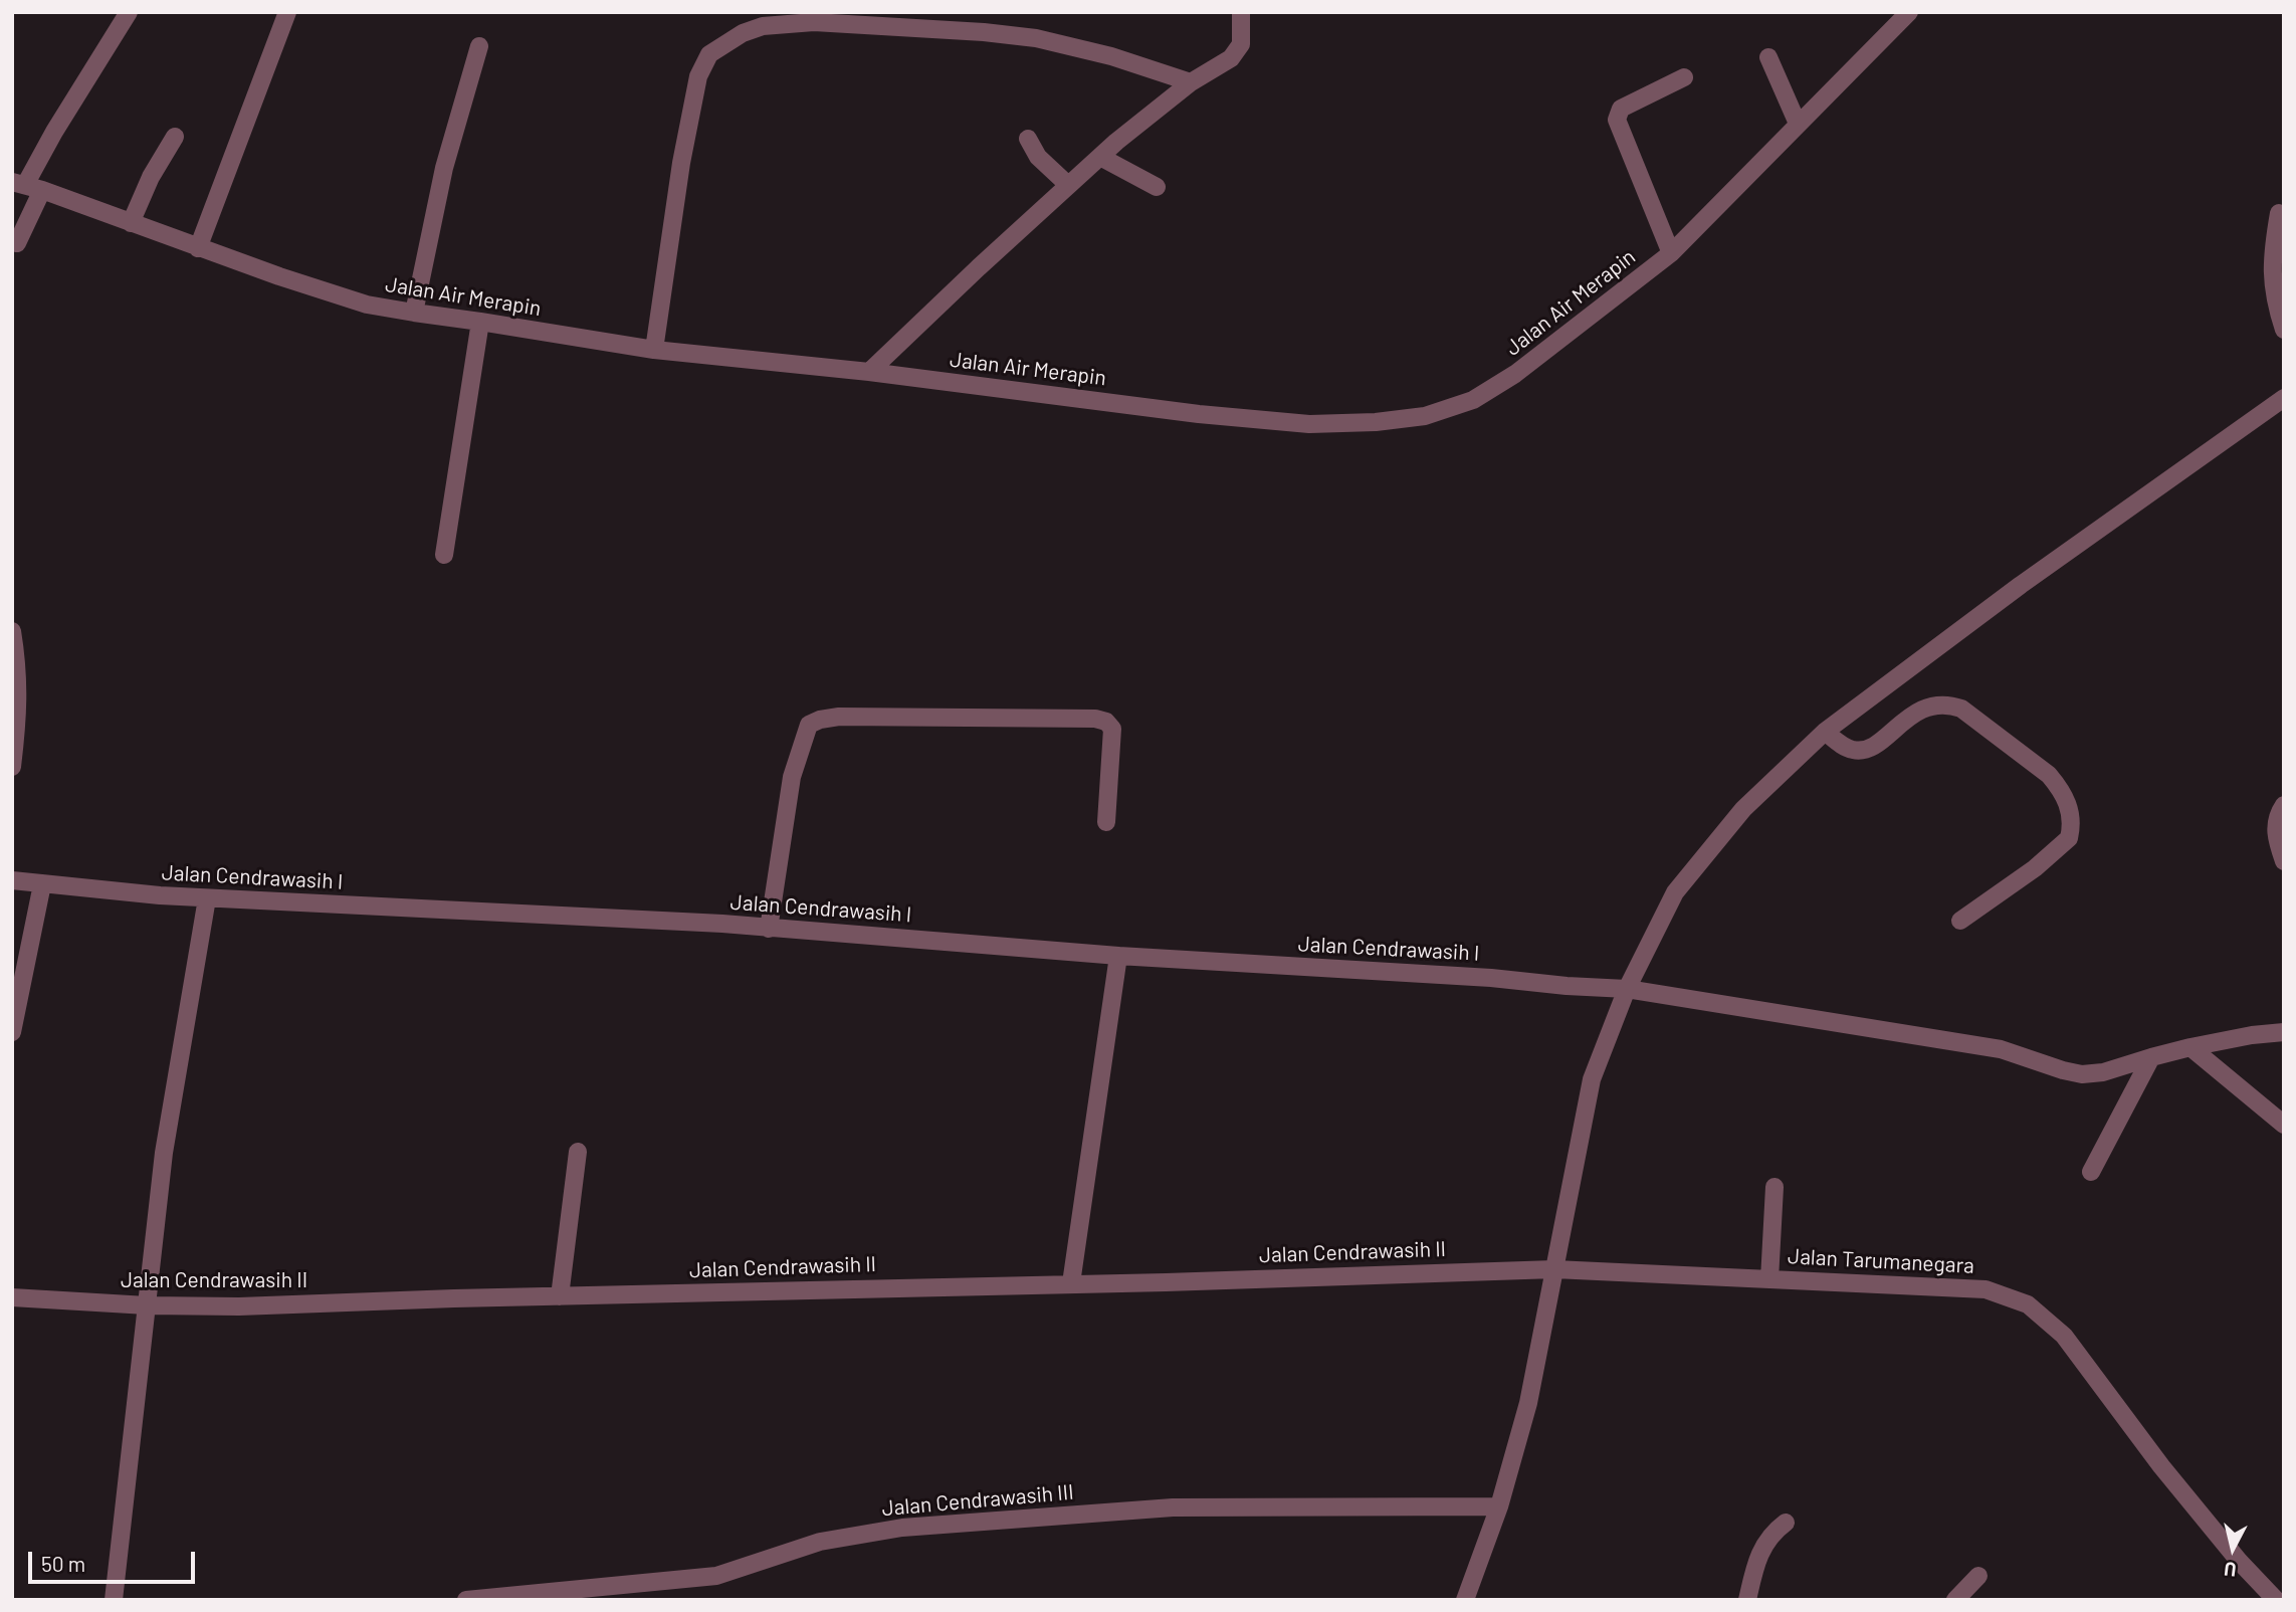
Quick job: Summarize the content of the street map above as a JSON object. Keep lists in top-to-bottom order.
{
  "streets": {
    "street": [
      "Jalan Air Merapin",
      "Jalan Cendrawasih I",
      "Jalan Cendrawasih II",
      "Jalan Tarumanegara",
      "Jalan Cendrawasih III"
    ]
  },
  "crossings": [
    ["Jalan Cendrawasih II", "Jalan Tarumanegara"]
  ],
  "scale_bar": "50 m",
  "north": "bottom"
}
